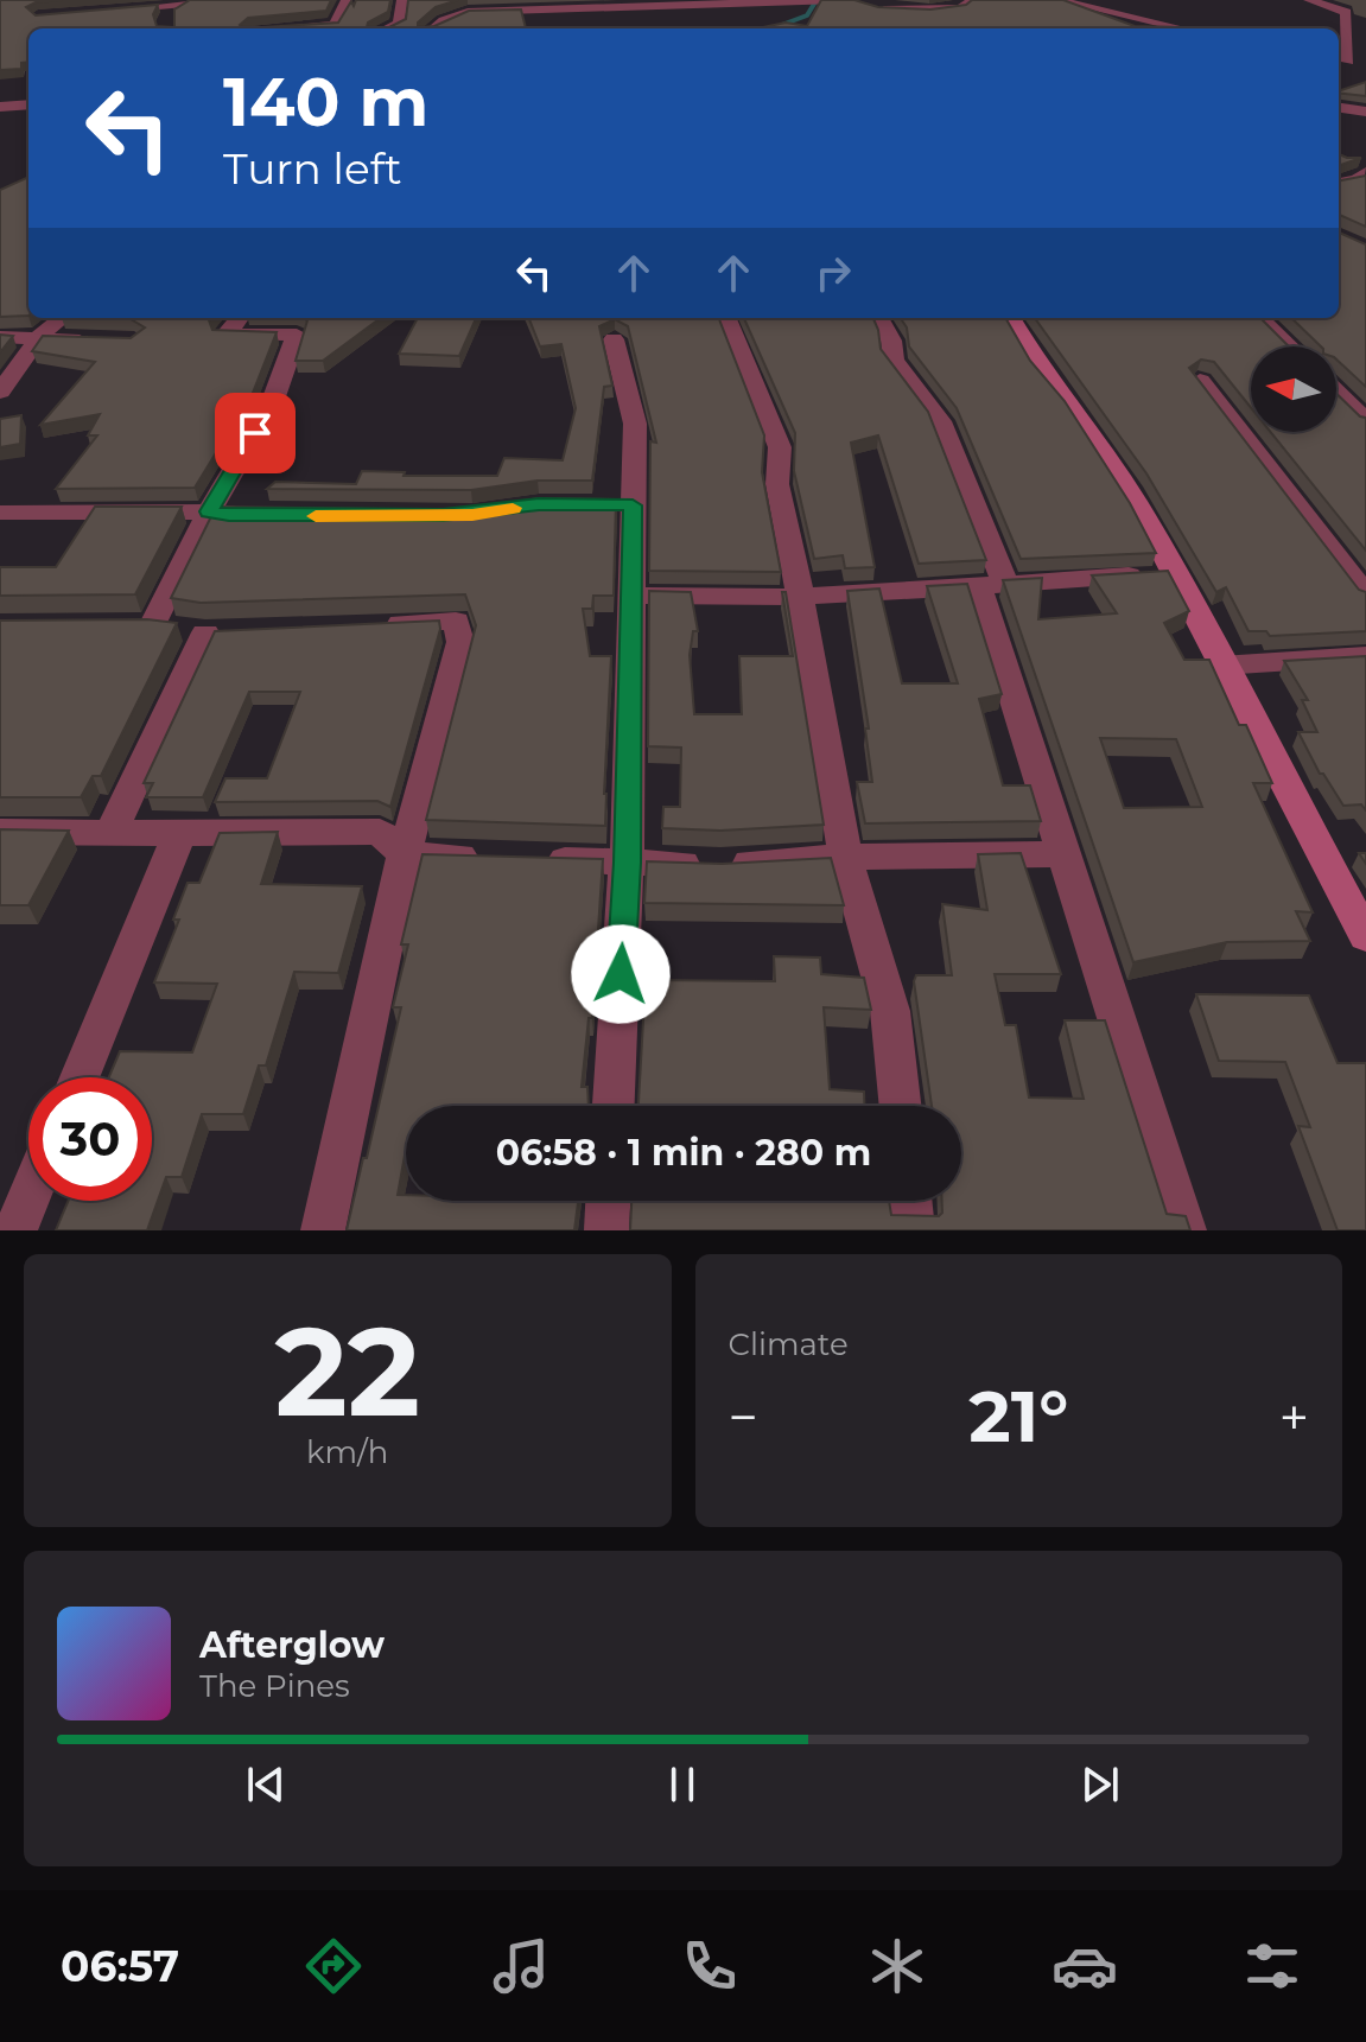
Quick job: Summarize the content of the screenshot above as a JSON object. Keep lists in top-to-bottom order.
{
  "north": "left",
  "page": {
    "turn": ["140 m", "Turn left"],
    "limit": "30",
    "trip": "06:58 · 1 min · 280 m",
    "tile": [
      ["22", "km/h"],
      "Climate"
    ],
    "heat": ["−", "21°", "+"],
    "song": ["Afterglow", "The Pines"],
    "tabs": "06:57"
  }
}
